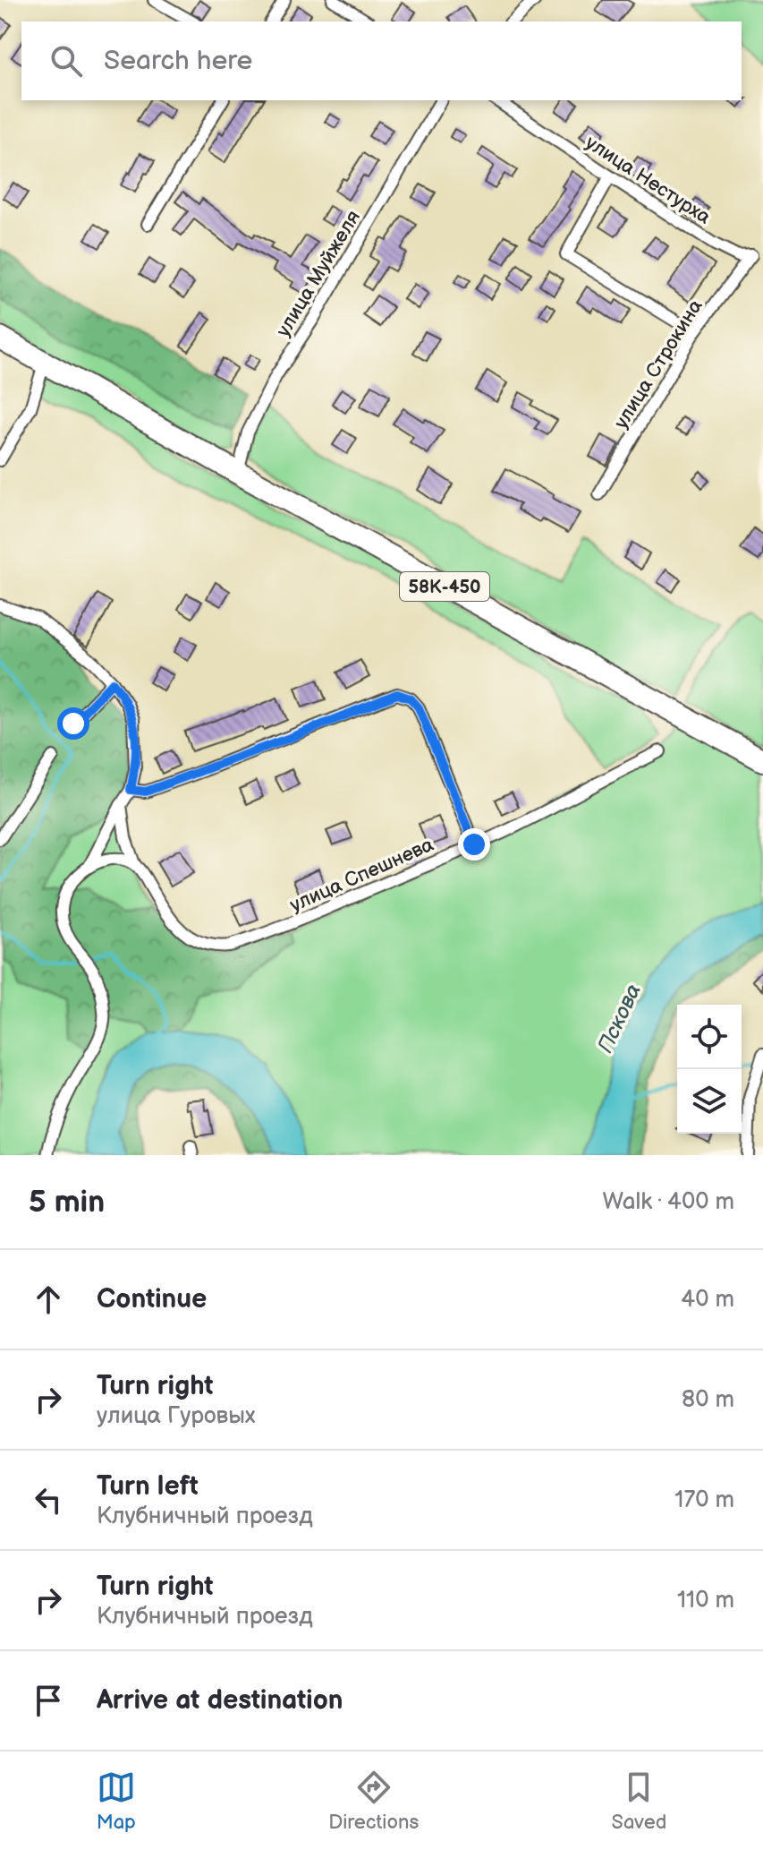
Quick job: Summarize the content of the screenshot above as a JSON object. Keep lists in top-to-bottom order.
{
  "streets": {
    "highway": ["58К-450"],
    "street": [
      "улица Нестурха",
      "улица Муйжеля",
      "улица Строкина",
      "улица Спешнева"
    ]
  },
  "crossings": [
    ["улица Нестурха", "улица Строкина"],
    ["улица Муйжеля", "58К-450"]
  ],
  "water": ["Пскова"],
  "page": {
    "search": "Search here",
    "heading": ["5 min", "Walk · 400 m"],
    "list": [
      ["Continue", "40 m"],
      ["Turn right", "улица Гуровых", "80 m"],
      ["Turn left", "Клубничный проезд", "170 m"],
      ["Turn right", "Клубничный проезд", "110 m"],
      "Arrive at destination"
    ],
    "nav": ["Map", "Directions", "Saved"]
  }
}
